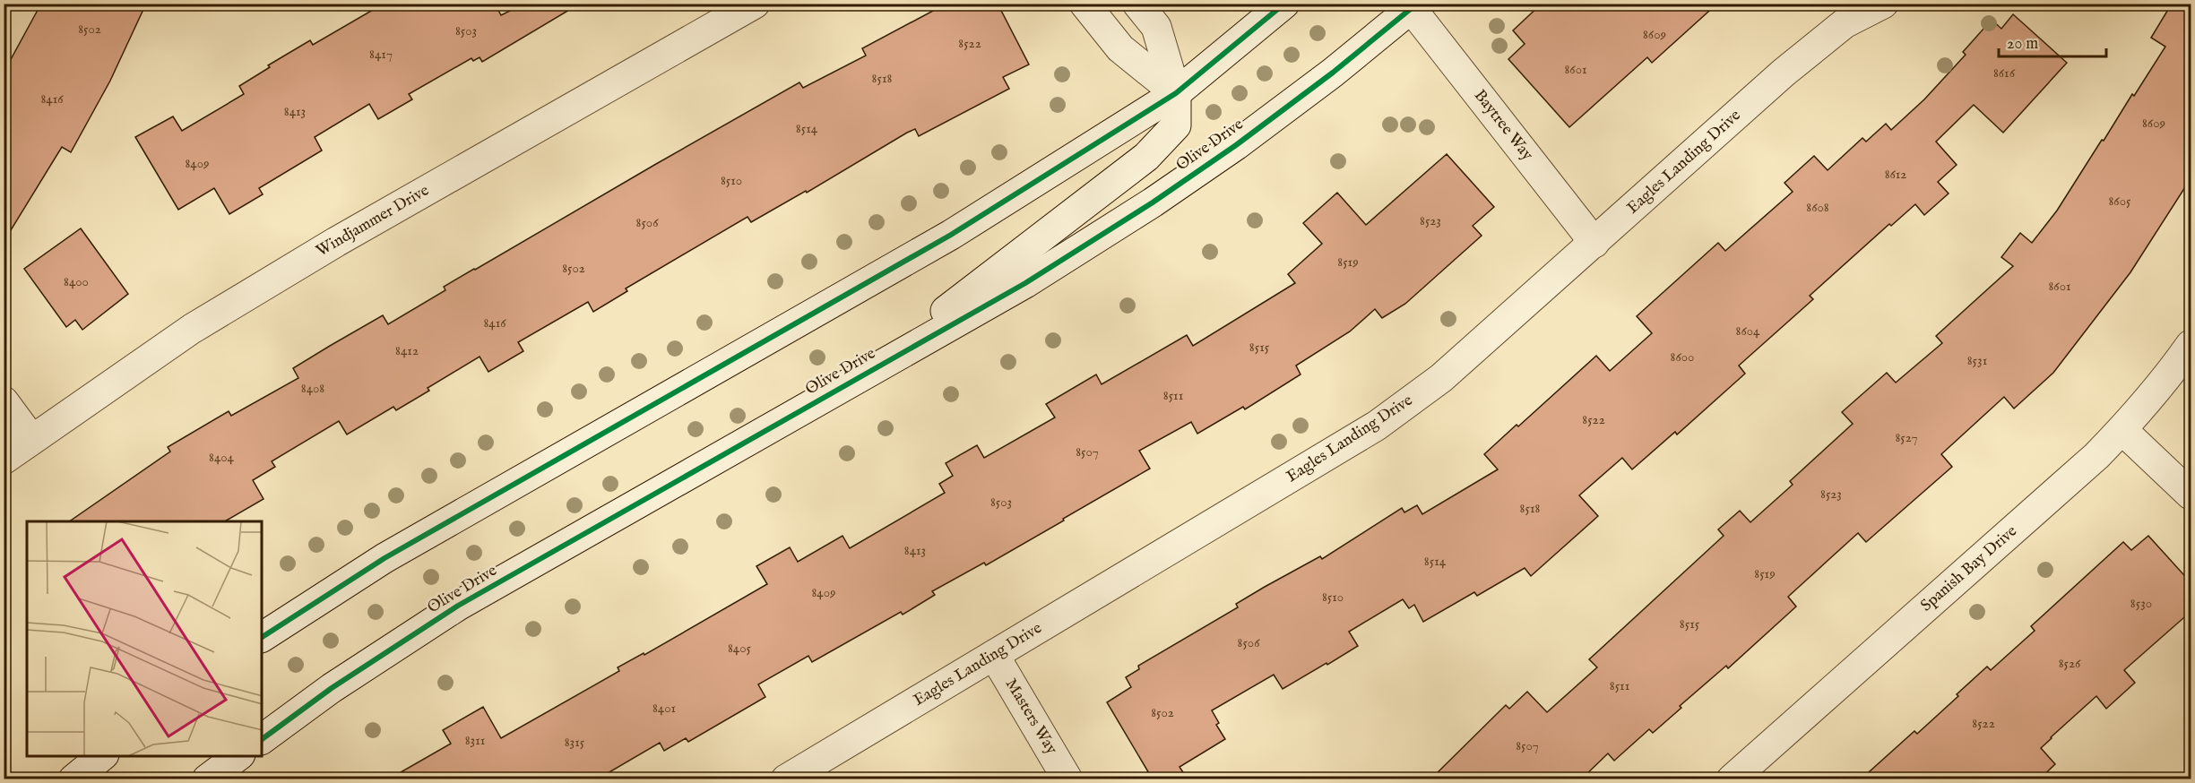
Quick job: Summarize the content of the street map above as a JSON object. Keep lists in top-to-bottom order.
{
  "streets": {
    "street": [
      "Baytree Way",
      "Olive Drive",
      "Eagles Landing Drive",
      "Windjammer Drive",
      "Spanish Bay Drive",
      "Masters Way"
    ]
  },
  "crossings": [
    ["Baytree Way", "Olive Drive"],
    ["Baytree Way", "Eagles Landing Drive"],
    ["Eagles Landing Drive", "Masters Way"]
  ],
  "house_numbers": [
    "8502",
    "8503",
    "8609",
    "8522",
    "8417",
    "8601",
    "8616",
    "8518",
    "8416",
    "8413",
    "8609",
    "8514",
    "8409",
    "8612",
    "8510",
    "8605",
    "8608",
    "8523",
    "8506",
    "8519",
    "8502",
    "8400",
    "8601",
    "8416",
    "8604",
    "8515",
    "8412",
    "8600",
    "8531",
    "8408",
    "8511",
    "8522",
    "8527",
    "8507",
    "8404",
    "8523",
    "8503",
    "8518",
    "8413",
    "8514",
    "8519",
    "8409",
    "8510",
    "8530",
    "8515",
    "8506",
    "8405",
    "8526",
    "8511",
    "8401",
    "8502",
    "8522",
    "8311",
    "8315",
    "8507"
  ],
  "scale_bar": "20 m"
}
